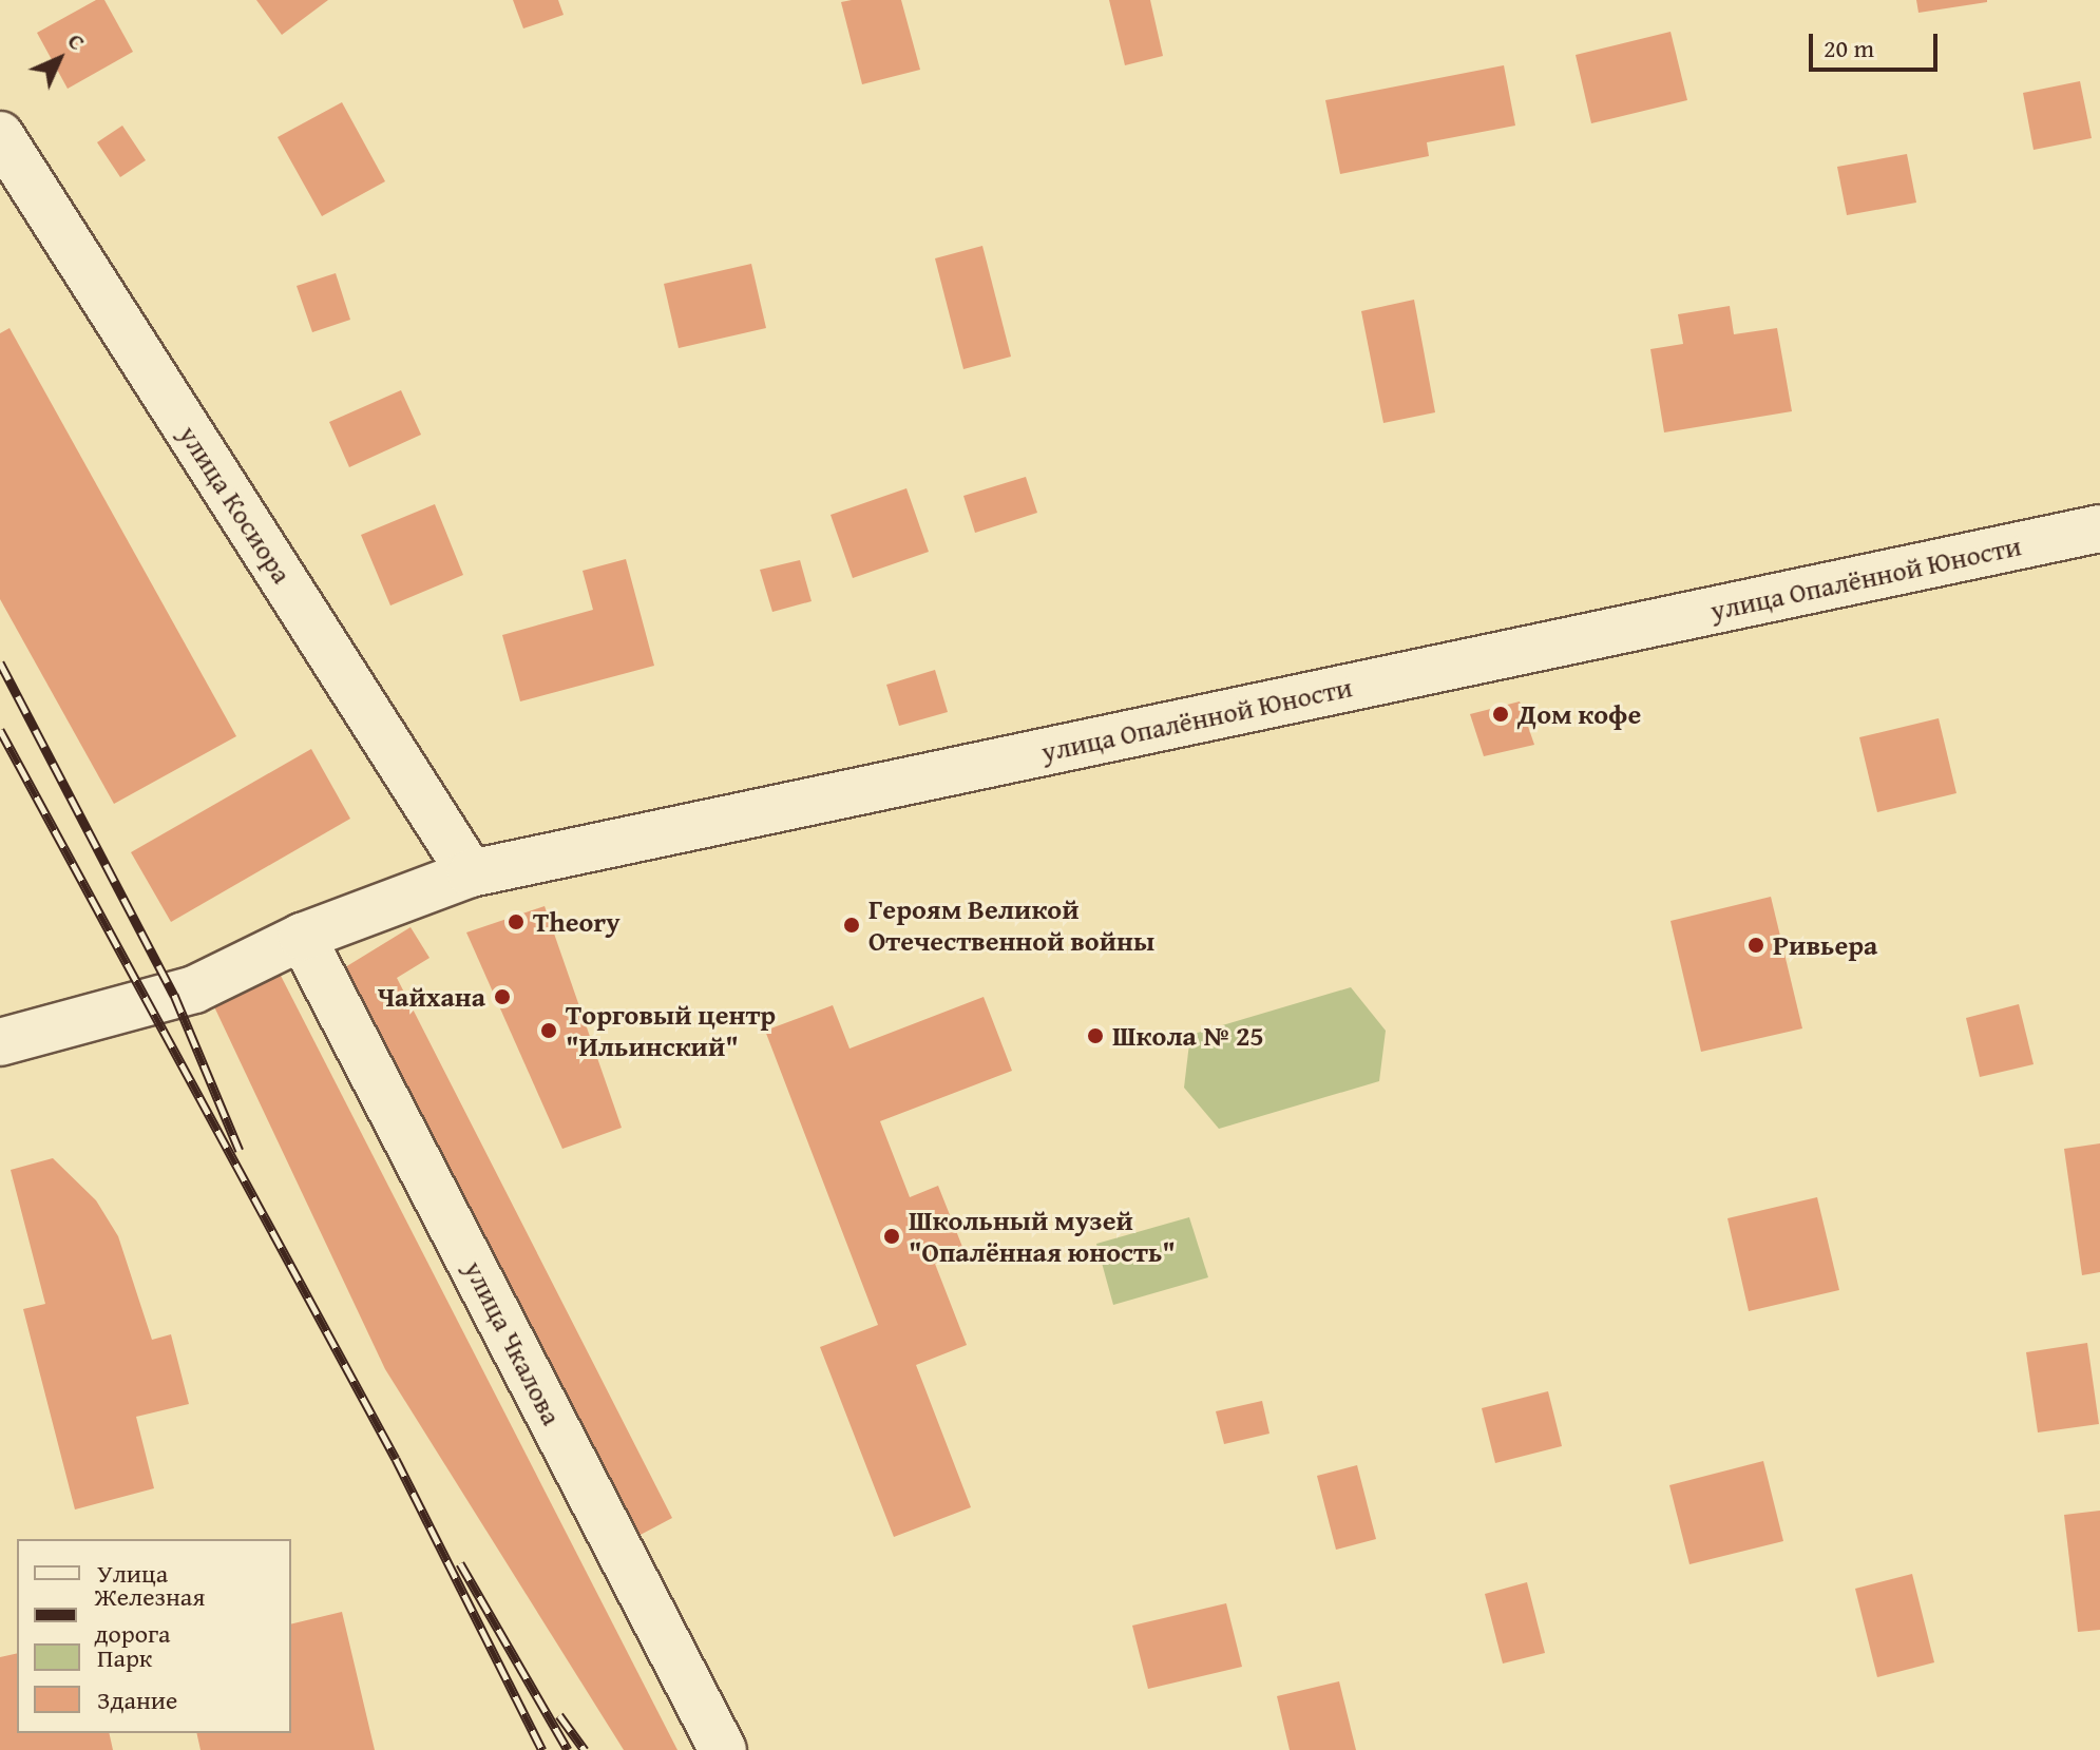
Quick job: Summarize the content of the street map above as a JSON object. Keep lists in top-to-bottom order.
{
  "streets": {
    "street": ["улица Косиора", "улица Опалённой Юности", "улица Чкалова"]
  },
  "crossings": [
    ["улица Косиора", "улица Опалённой Юности"],
    ["улица Опалённой Юности", "улица Чкалова"]
  ],
  "places": [
    "Дом кофе",
    "Theory",
    "Героям Великой Отечественной войны",
    "Ривьера",
    "Чайхана",
    "Торговый центр \"Ильинский\"",
    "Школа № 25",
    "Школьный музей \"Опалённая юность\""
  ],
  "legend": [
    "Улица",
    "Железная дорога",
    "Парк",
    "Здание"
  ],
  "scale_bar": "20 m",
  "north": "top right"
}
